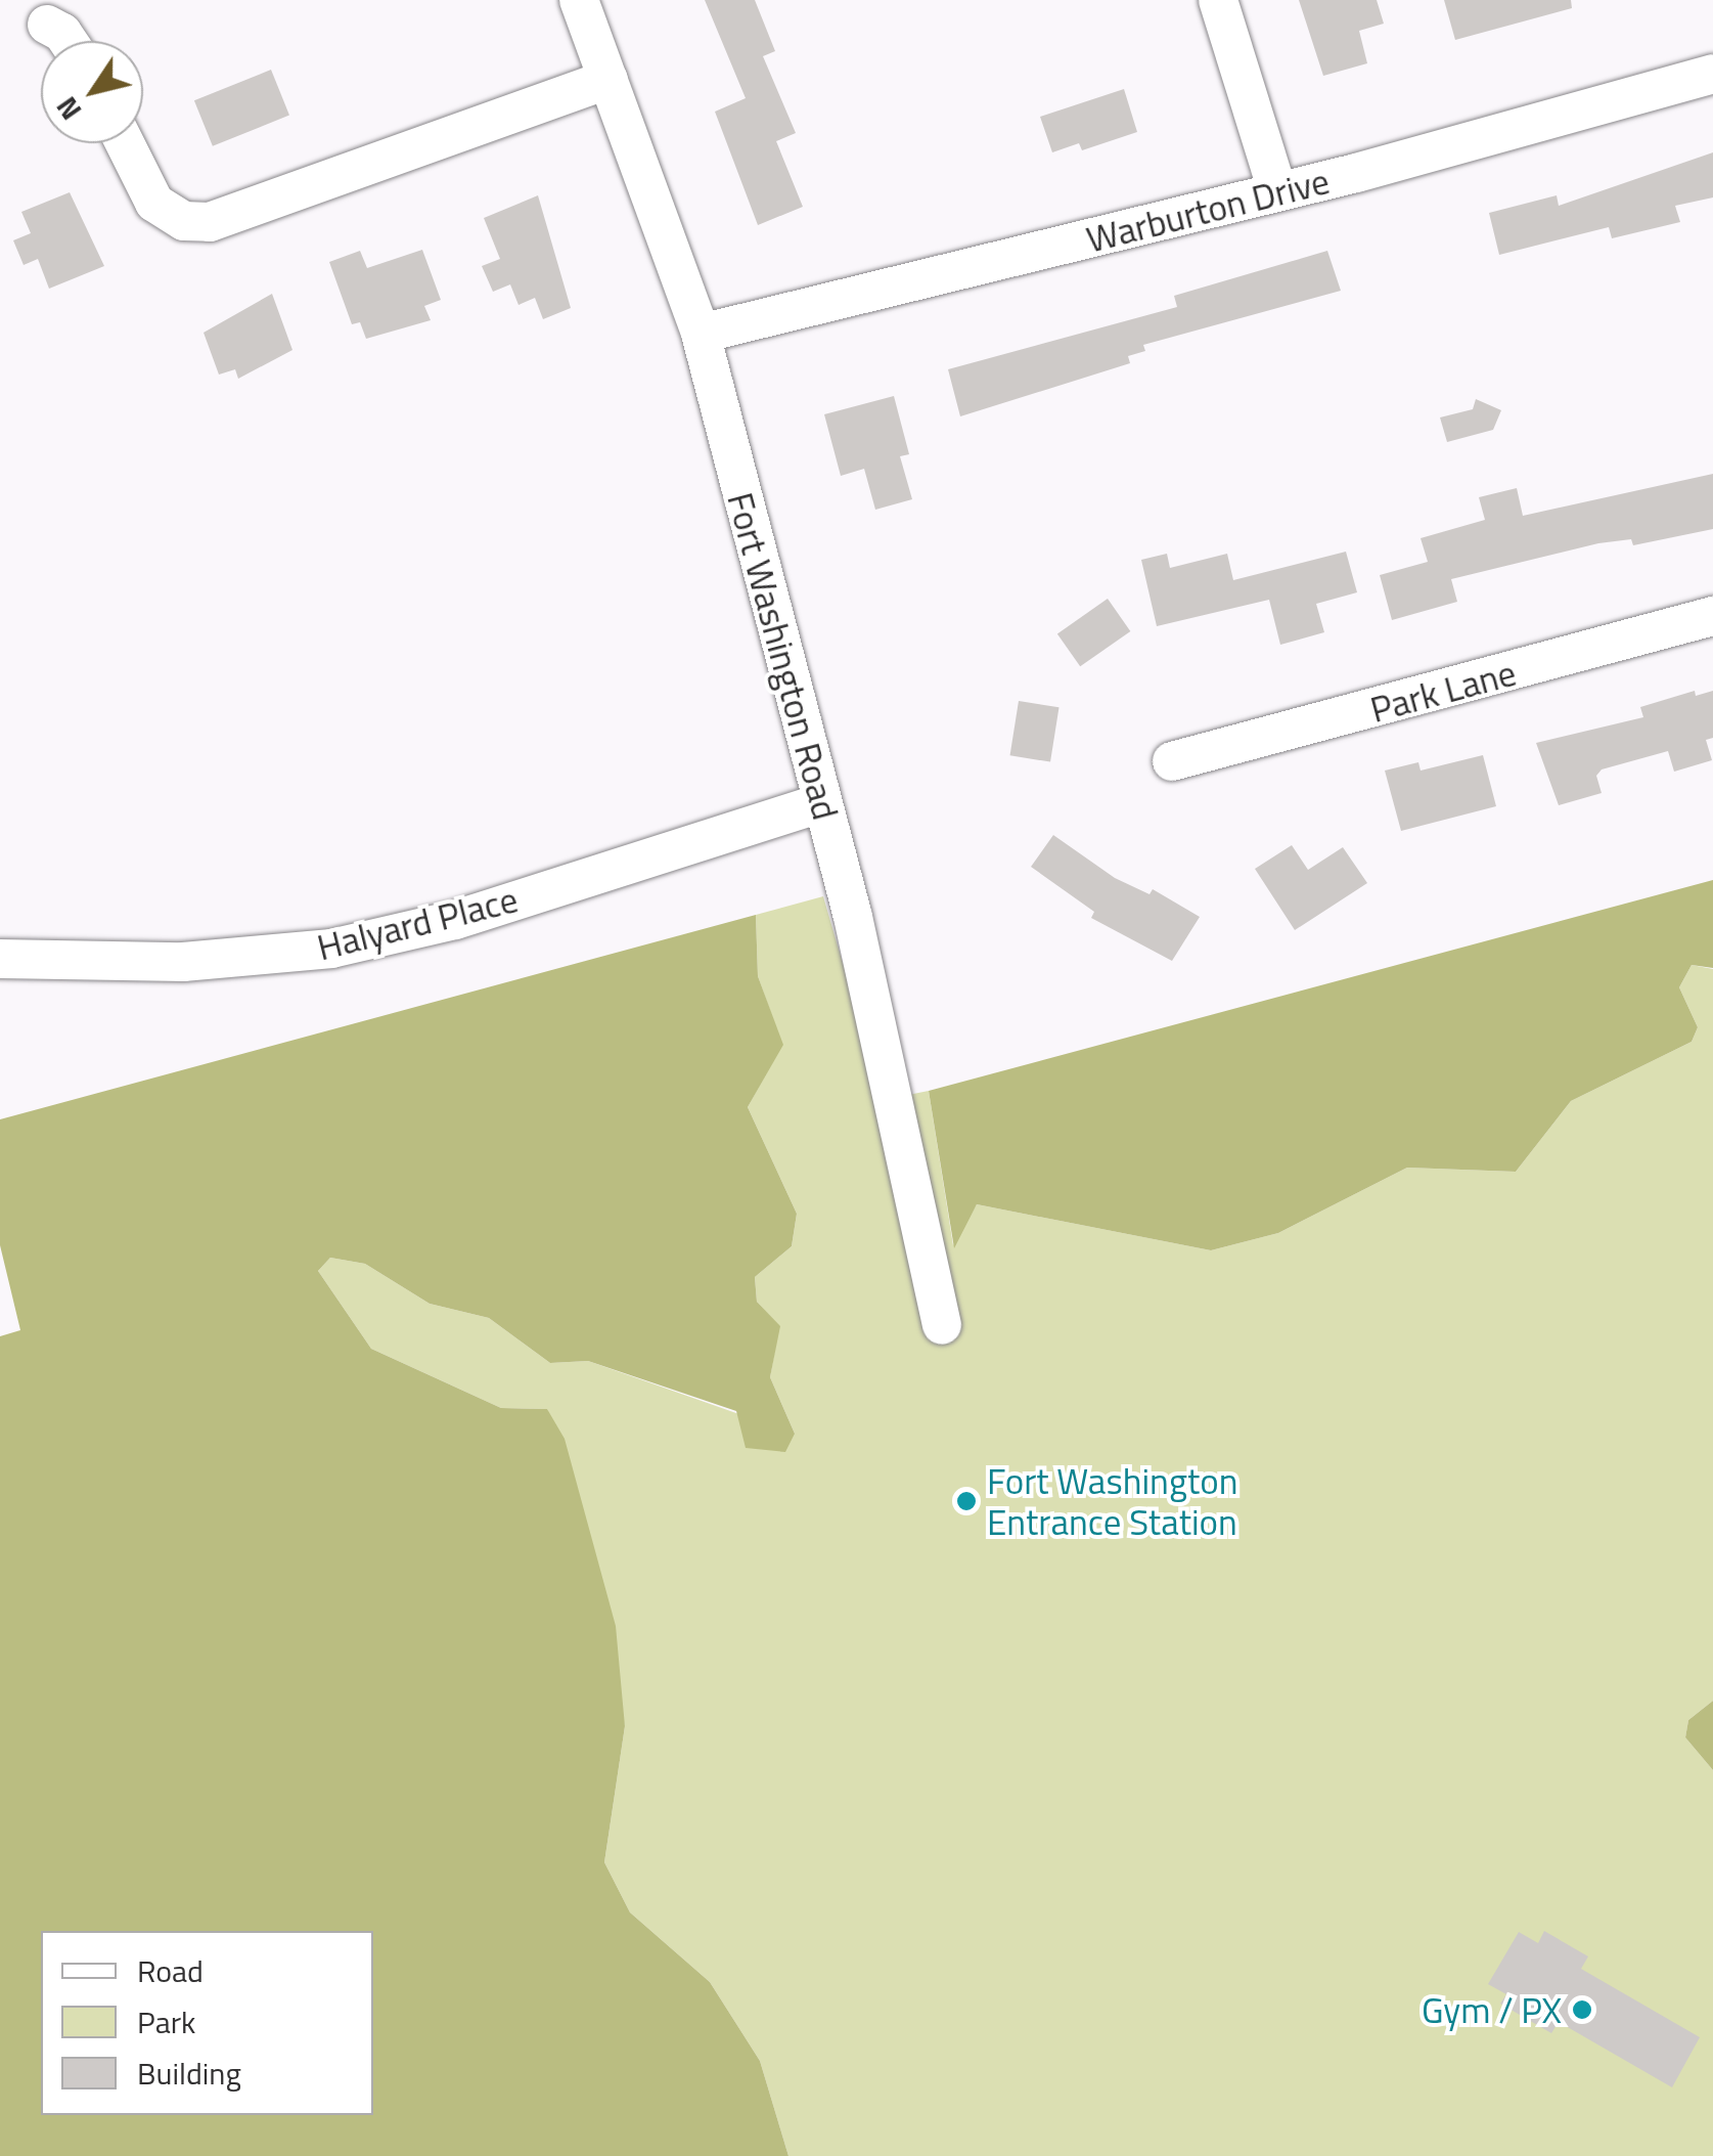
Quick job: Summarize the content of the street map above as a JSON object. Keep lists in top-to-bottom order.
{
  "streets": {
    "street": [
      "Warburton Drive",
      "Fort Washington Road",
      "Park Lane",
      "Halyard Place"
    ]
  },
  "crossings": [
    ["Warburton Drive", "Fort Washington Road"],
    ["Fort Washington Road", "Halyard Place"]
  ],
  "places": ["Fort Washington Entrance Station", "Gym / PX"],
  "legend": ["Road", "Park", "Building"],
  "north": "bottom left"
}
